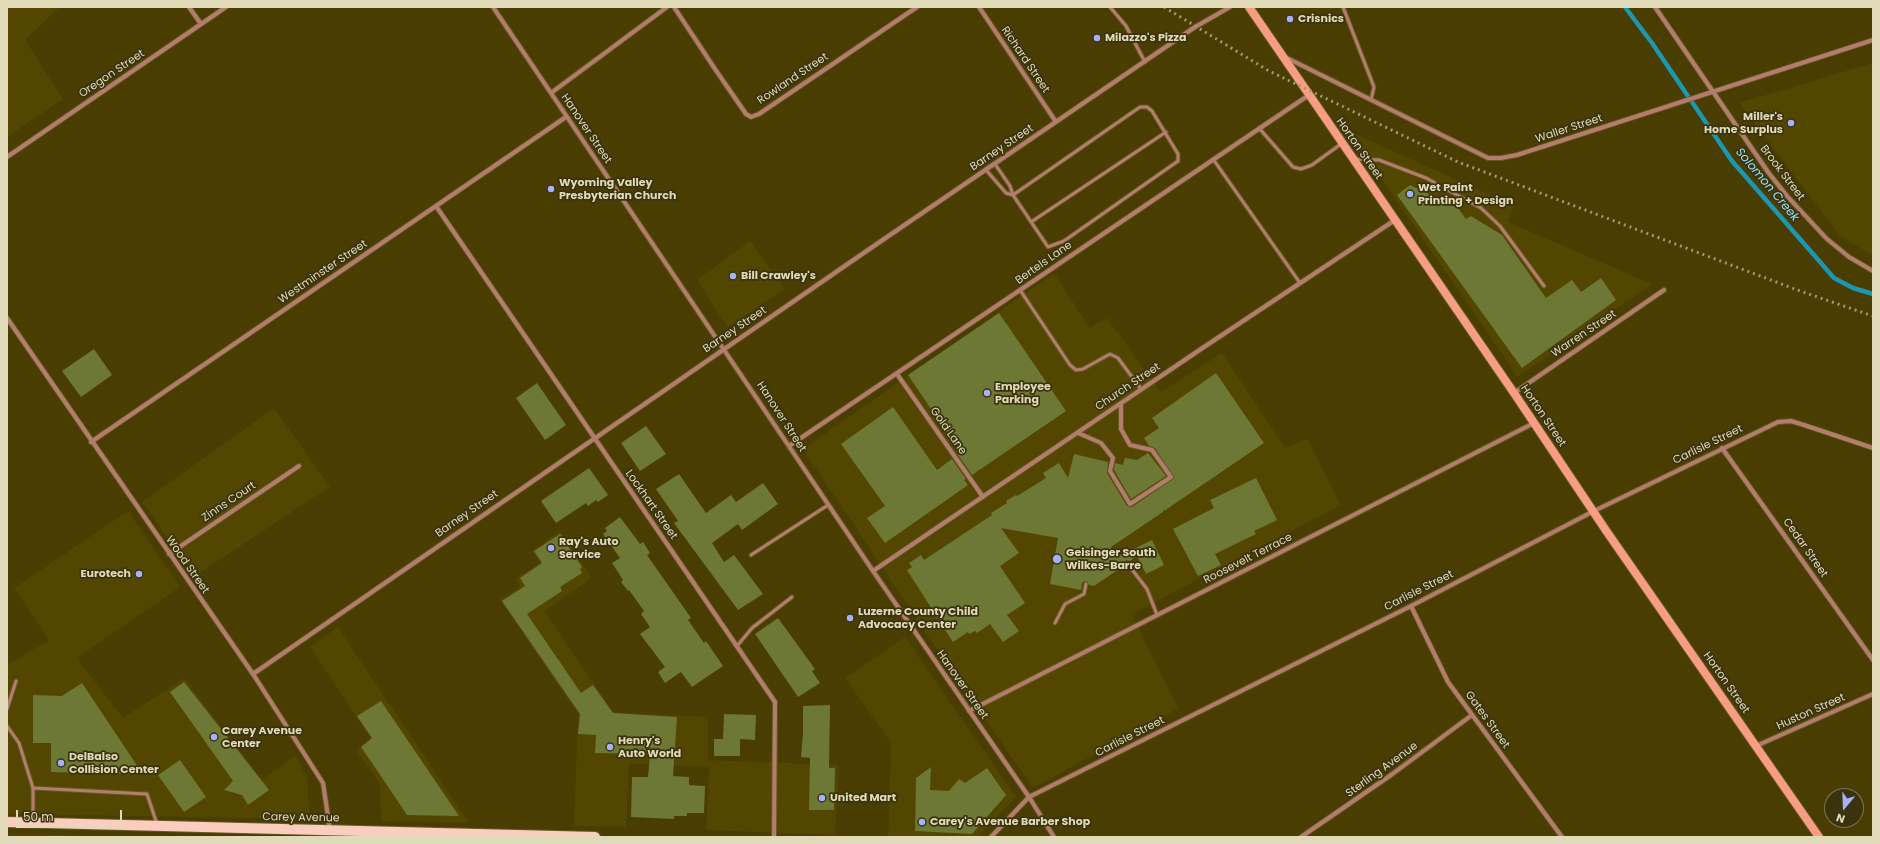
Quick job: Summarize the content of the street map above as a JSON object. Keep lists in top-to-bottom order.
{
  "streets": {
    "main road": ["Horton Street", "Carey Avenue"],
    "street": [
      "Richard Street",
      "Oregon Street",
      "Rowland Street",
      "Hanover Street",
      "Waller Street",
      "Barney Street",
      "Brook Street",
      "Bertels Lane",
      "Westminster Street",
      "Warren Street",
      "Church Street",
      "Gold Lane",
      "Carlisle Street",
      "Zinns Court",
      "Lockhart Street",
      "Cedar Street",
      "Roosevelt Terrace",
      "Wood Street",
      "Huston Street",
      "Gates Street",
      "Sterling Avenue"
    ]
  },
  "crossings": [
    ["Richard Street", "Barney Street"],
    ["Hanover Street", "Barney Street"],
    ["Hanover Street", "Bertels Lane"],
    ["Hanover Street", "Westminster Street"],
    ["Hanover Street", "Church Street"],
    ["Hanover Street", "Carlisle Street"],
    ["Hanover Street", "Roosevelt Terrace"],
    ["Waller Street", "Horton Street"],
    ["Waller Street", "Brook Street"],
    ["Barney Street", "Lockhart Street"],
    ["Barney Street", "Wood Street"],
    ["Horton Street", "Bertels Lane"],
    ["Horton Street", "Warren Street"],
    ["Horton Street", "Church Street"],
    ["Horton Street", "Carlisle Street"],
    ["Horton Street", "Roosevelt Terrace"],
    ["Horton Street", "Huston Street"],
    ["Bertels Lane", "Gold Lane"],
    ["Westminster Street", "Lockhart Street"],
    ["Westminster Street", "Wood Street"],
    ["Church Street", "Gold Lane"],
    ["Carlisle Street", "Cedar Street"],
    ["Carlisle Street", "Gates Street"],
    ["Zinns Court", "Wood Street"],
    ["Wood Street", "Carey Avenue"],
    ["Gates Street", "Sterling Avenue"]
  ],
  "water": ["Solomon Creek"],
  "places": [
    "Crisnics",
    "Milazzo's Pizza",
    "Miller's Home Surplus",
    "Wyoming Valley Presbyterian Church",
    "Wet Paint Printing + Design",
    "Bill Crawley's",
    "Employee Parking",
    "Ray's Auto Service",
    "Geisinger South Wilkes-Barre",
    "Eurotech",
    "Luzerne County Child Advocacy Center",
    "Carey Avenue Center",
    "Henry's Auto World",
    "DelBalso Collision Center",
    "United Mart",
    "Carey's Avenue Barber Shop"
  ],
  "scale_bar": "50 m",
  "north": "bottom"
}
